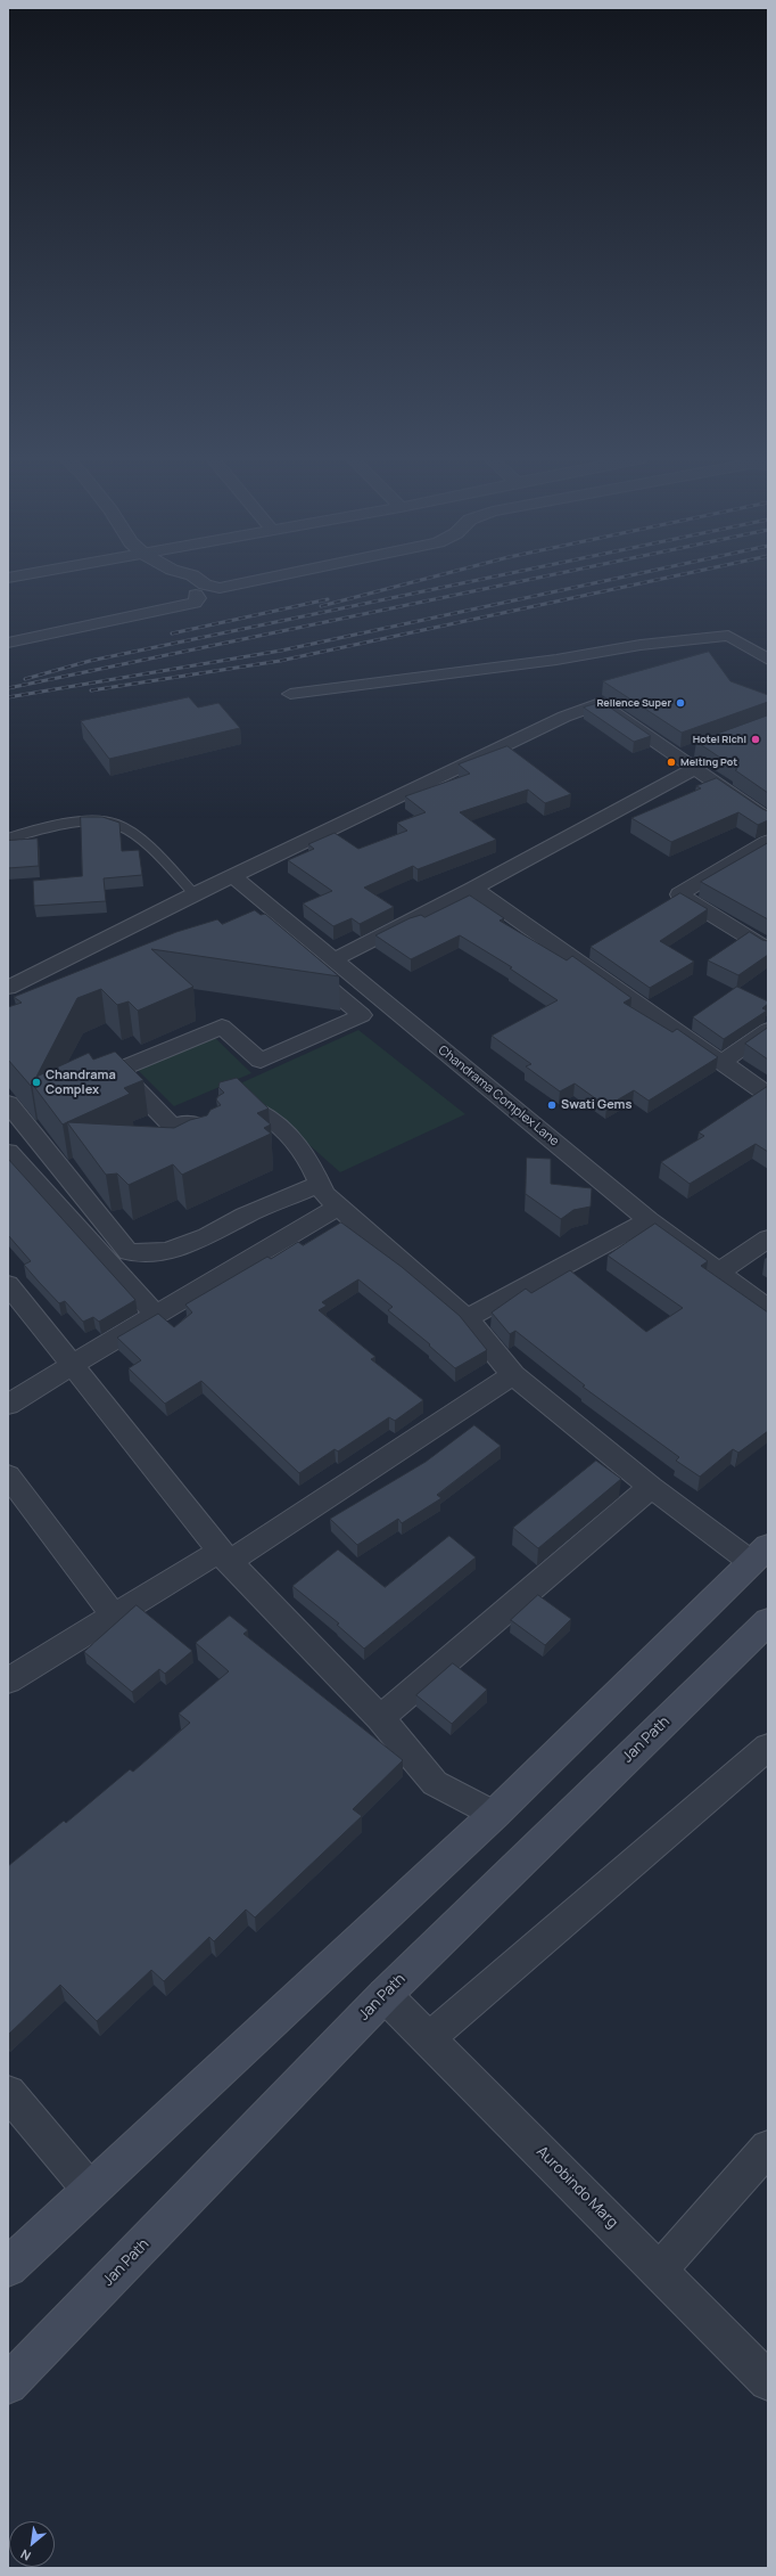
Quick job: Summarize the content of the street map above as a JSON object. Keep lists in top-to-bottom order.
{
  "streets": {
    "main road": ["Jan Path"],
    "street": ["Chandrama Complex Lane", "Aurobindo Marg"]
  },
  "crossings": [
    ["Jan Path", "Aurobindo Marg"]
  ],
  "places": [
    "Relience Super",
    "Hotel Richi",
    "Melting Pot",
    "Chandrama Complex",
    "Swati Gems"
  ],
  "north": "bottom left"
}
